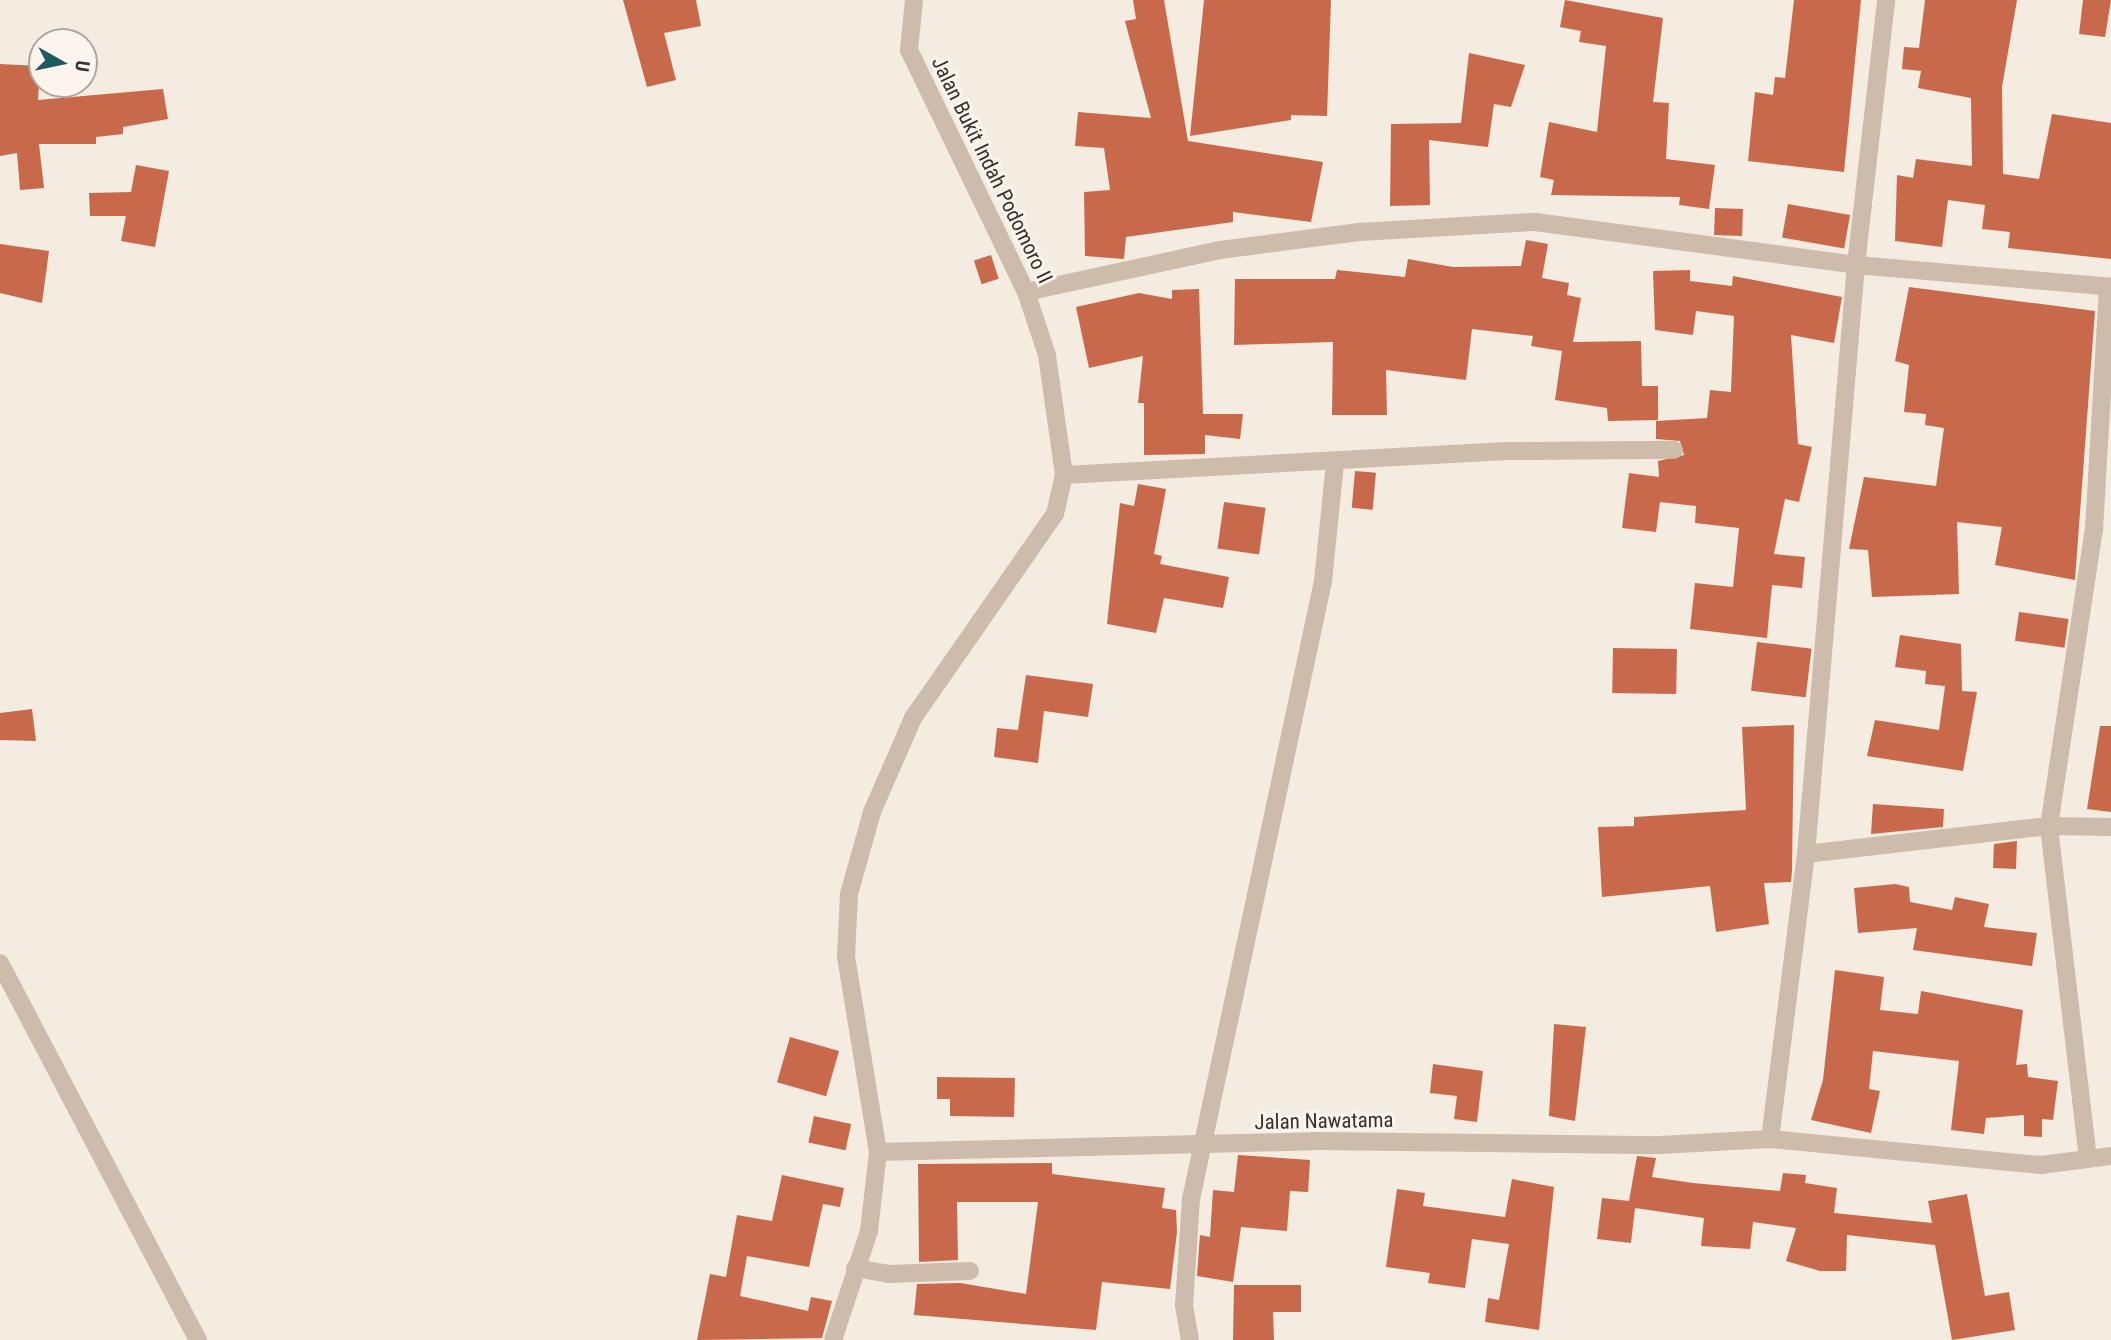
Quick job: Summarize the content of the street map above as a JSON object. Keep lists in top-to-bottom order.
{
  "streets": {
    "street": ["Jalan Bukit Indah Podomoro II", "Jalan Nawatama"]
  },
  "crossings": [
    ["Jalan Bukit Indah Podomoro II", "Jalan Nawatama"]
  ],
  "north": "right"
}
